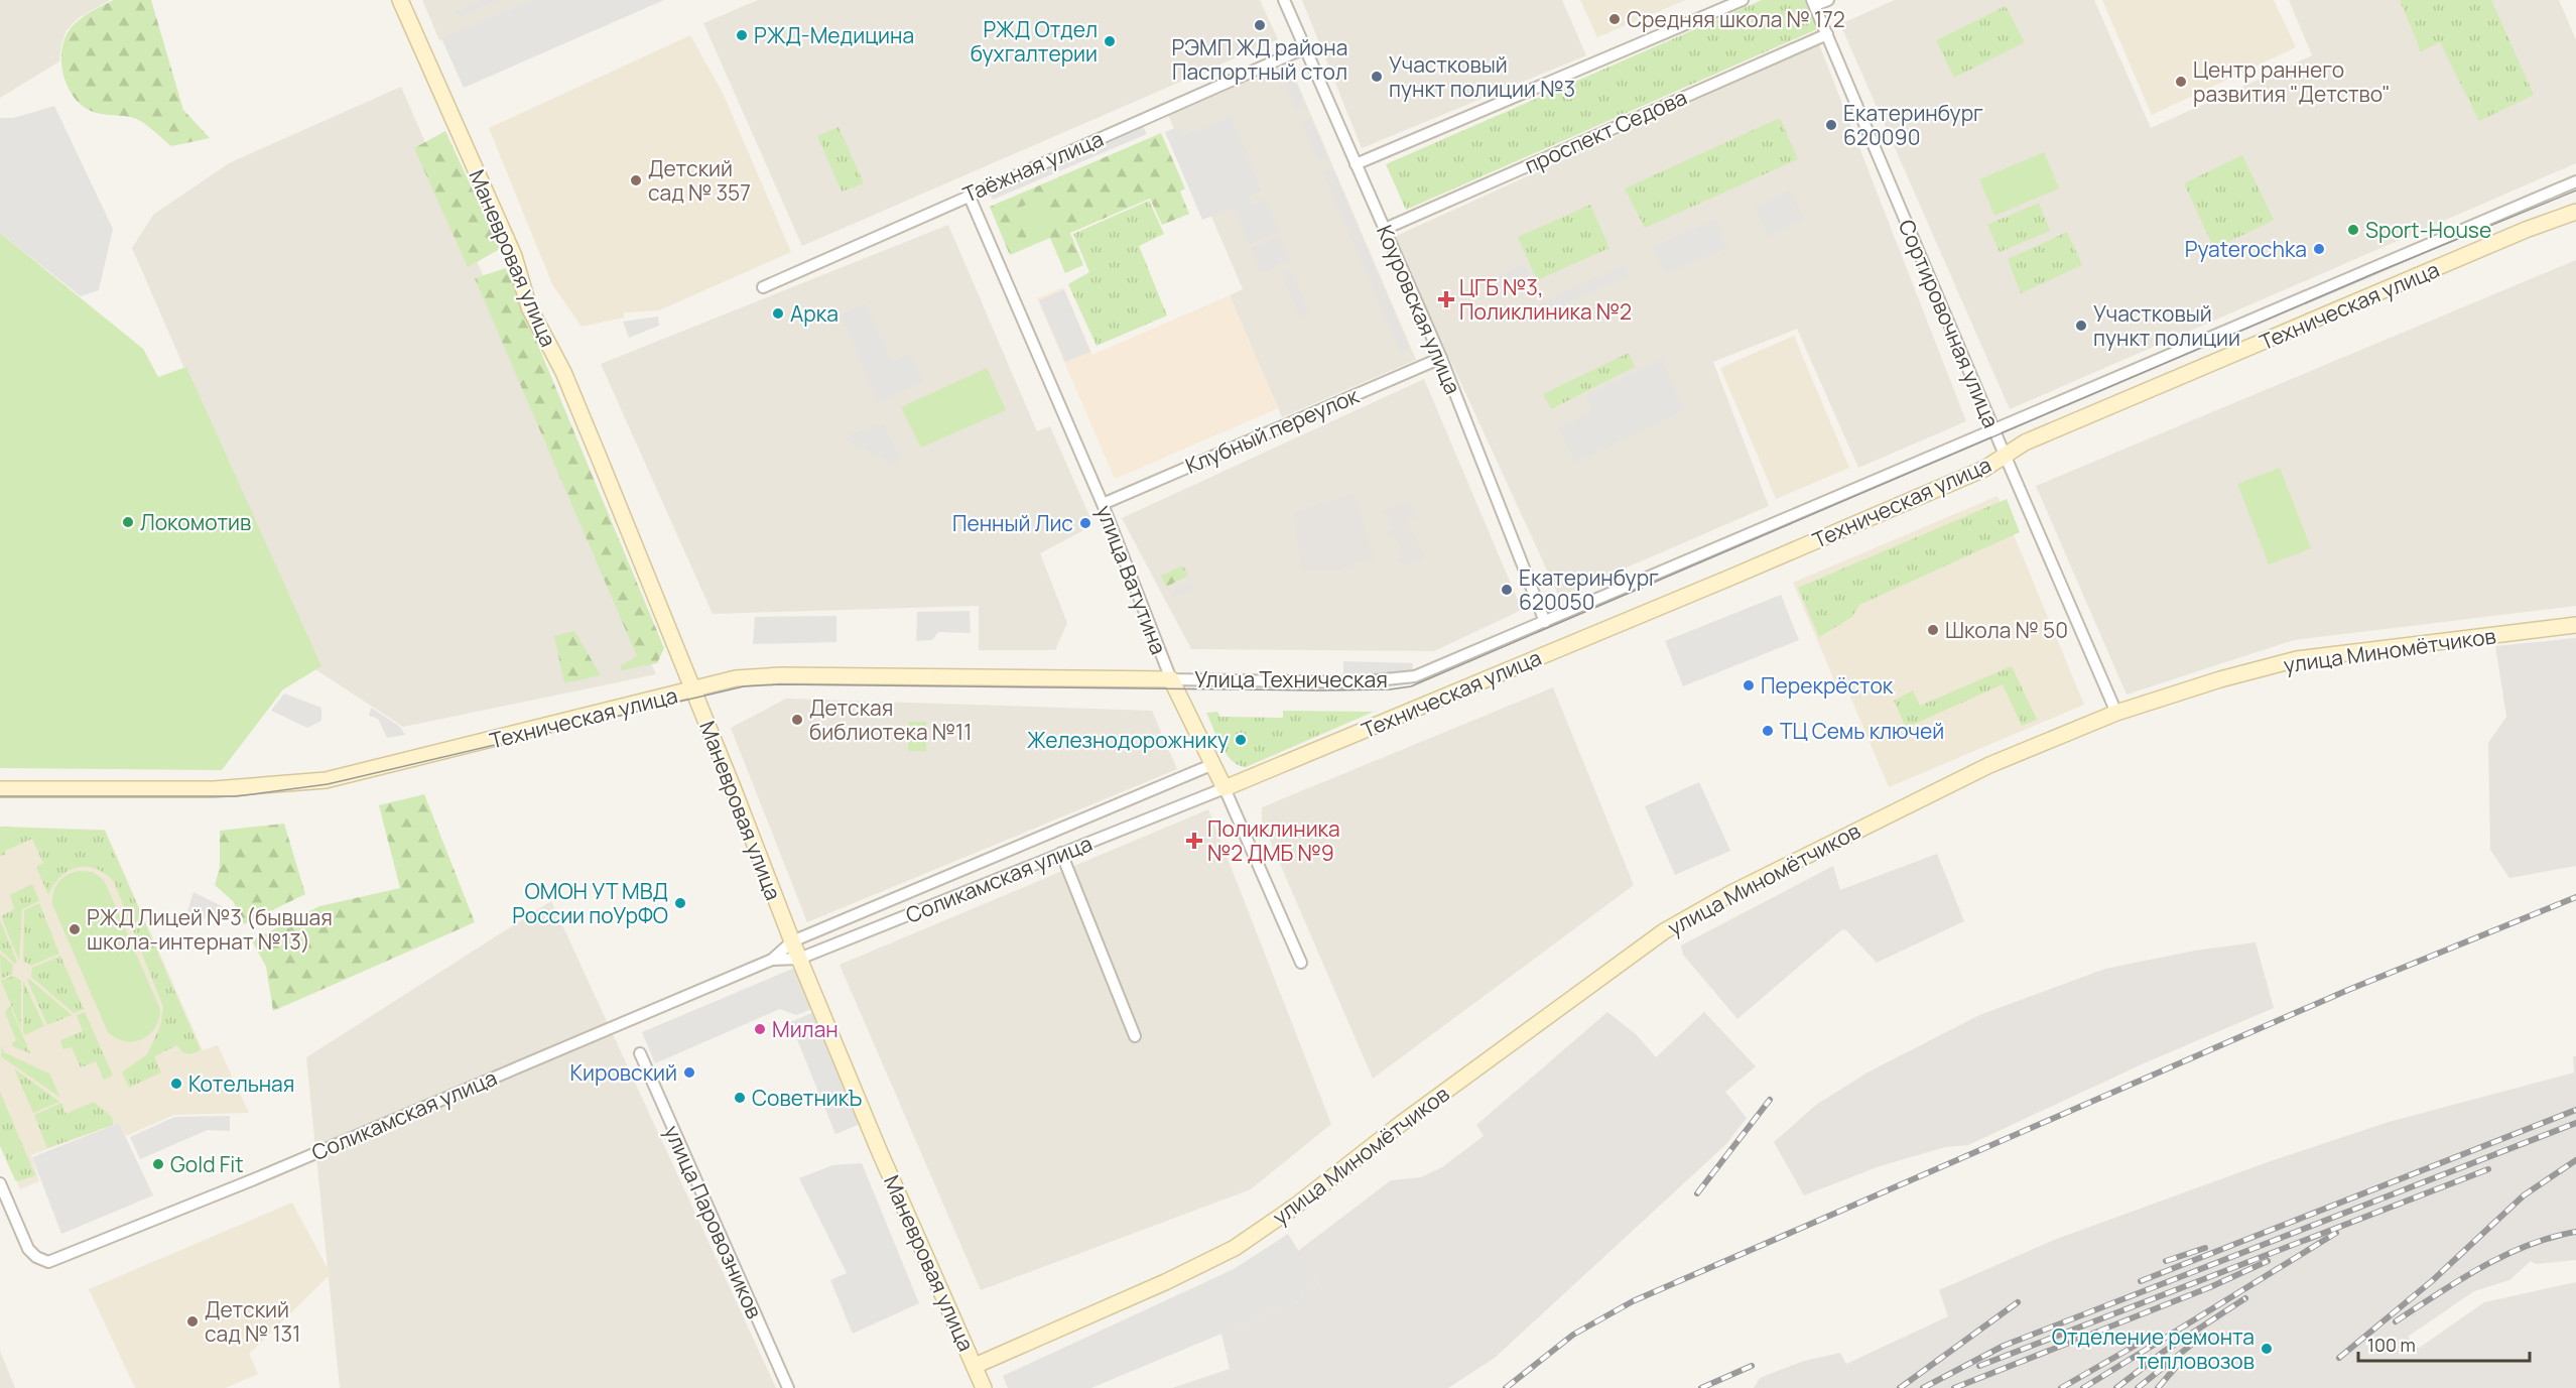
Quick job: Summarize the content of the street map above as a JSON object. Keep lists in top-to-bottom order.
{
  "streets": {
    "street": [
      "проспект Седова",
      "Таёжная улица",
      "Маневровая улица",
      "Техническая улица",
      "Коуровская улица",
      "Сортировочная улица",
      "Клубный переулок",
      "улица Ватутина",
      "улица Миномётчиков",
      "Улица Техническая",
      "Соликамская улица",
      "улица Паровозников"
    ]
  },
  "crossings": [
    ["проспект Седова", "Коуровская улица"],
    ["проспект Седова", "Сортировочная улица"],
    ["Таёжная улица", "Коуровская улица"],
    ["Таёжная улица", "улица Ватутина"],
    ["Маневровая улица", "Техническая улица"],
    ["Маневровая улица", "улица Миномётчиков"],
    ["Маневровая улица", "Соликамская улица"],
    ["Техническая улица", "Сортировочная улица"],
    ["Техническая улица", "улица Ватутина"],
    ["Техническая улица", "Улица Техническая"],
    ["Техническая улица", "Соликамская улица"],
    ["Коуровская улица", "Клубный переулок"],
    ["Коуровская улица", "Улица Техническая"],
    ["Сортировочная улица", "улица Миномётчиков"],
    ["Сортировочная улица", "Улица Техническая"],
    ["Клубный переулок", "улица Ватутина"],
    ["улица Ватутина", "Улица Техническая"],
    ["улица Ватутина", "Соликамская улица"]
  ],
  "places": {
    "other": [
      "Средняя школа № 172",
      "РЭМП ЖД района Паспортный стол",
      "РЖД-Медицина",
      "РЖД Отдел бухгалтерии",
      "Участковый пункт полиции №3",
      "Центр раннего развития \"Детство\"",
      "Екатеринбург 620090",
      "Детский сад № 357",
      "Sport-House",
      "Pyaterochka",
      "Арка",
      "Участковый пункт полиции",
      "Локомотив",
      "Пенный Лис",
      "Екатеринбург 620050",
      "Школа № 50",
      "Перекрёсток",
      "Детская библиотека №11",
      "ТЦ Семь ключей",
      "Железнодорожнику",
      "ОМОН УТ МВД России поУрФО",
      "РЖД Лицей №3 (бывшая школа-интернат №13)",
      "Милан",
      "Кировский",
      "Котельная",
      "СоветникЪ",
      "Gold Fit",
      "Детский сад № 131",
      "Отделение ремонта тепловозов"
    ],
    "health": ["ЦГБ №3, Поликлиника №2", "Поликлиника №2 ДМБ №9"]
  },
  "scale_bar": "100 m"
}
